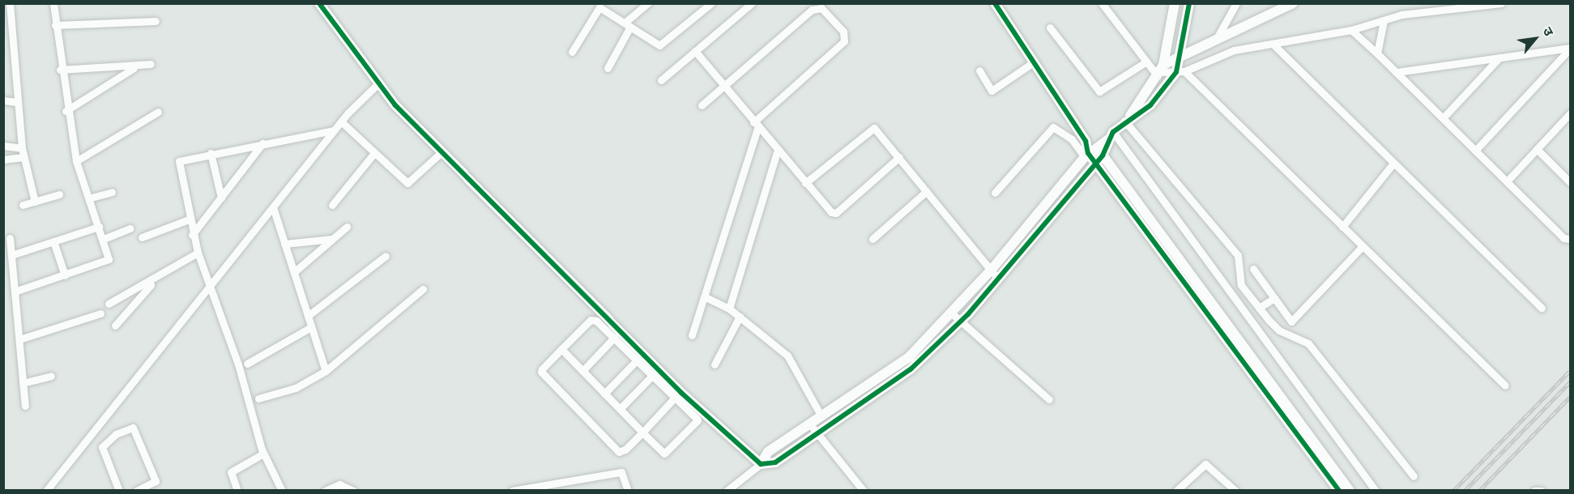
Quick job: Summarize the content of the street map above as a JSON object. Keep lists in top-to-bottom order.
{
  "north": "top right"
}
